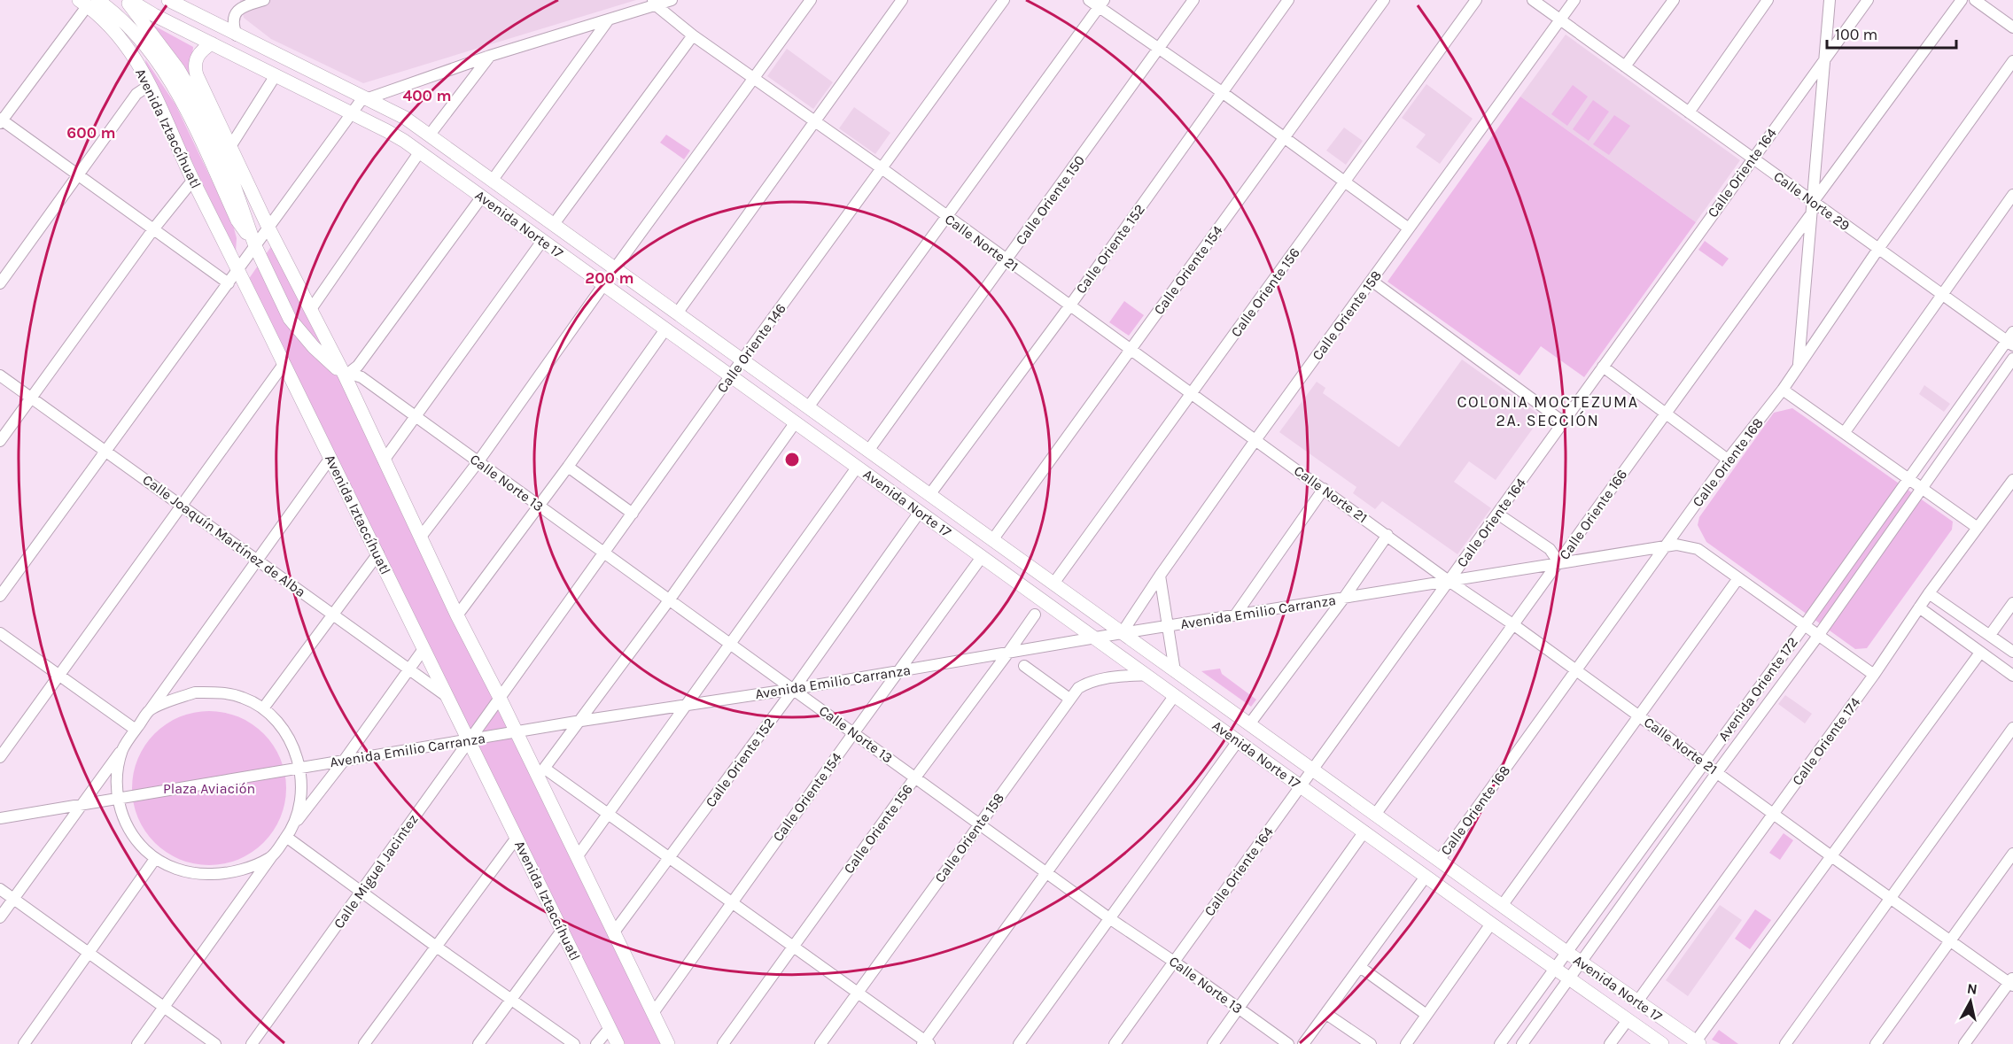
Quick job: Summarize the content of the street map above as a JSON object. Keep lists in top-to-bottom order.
{
  "streets": {
    "main road": ["Avenida Iztaccíhuatl", "Avenida Norte 17"],
    "street": [
      "Calle Oriente 164",
      "Calle Oriente 150",
      "Calle Norte 29",
      "Calle Norte 21",
      "Calle Oriente 152",
      "Calle Oriente 154",
      "Calle Oriente 156",
      "Calle Oriente 158",
      "Calle Oriente 146",
      "Calle Oriente 168",
      "Calle Norte 13",
      "Calle Oriente 166",
      "Calle Joaquín Martínez de Alba",
      "Avenida Emilio Carranza",
      "Avenida Oriente 172",
      "Calle Oriente 174",
      "Calle Miguel Jacintez"
    ]
  },
  "crossings": [
    ["Avenida Iztaccíhuatl", "Calle Joaquín Martínez de Alba"],
    ["Avenida Iztaccíhuatl", "Avenida Emilio Carranza"],
    ["Avenida Iztaccíhuatl", "Calle Miguel Jacintez"],
    ["Calle Oriente 164", "Calle Norte 29"],
    ["Calle Oriente 164", "Avenida Norte 17"],
    ["Calle Oriente 164", "Calle Norte 21"],
    ["Calle Oriente 164", "Calle Norte 13"],
    ["Calle Oriente 164", "Avenida Emilio Carranza"],
    ["Calle Oriente 150", "Avenida Norte 17"],
    ["Calle Oriente 150", "Calle Norte 21"],
    ["Calle Norte 29", "Calle Oriente 158"],
    ["Calle Norte 29", "Calle Oriente 168"],
    ["Calle Norte 29", "Avenida Oriente 172"],
    ["Avenida Norte 17", "Calle Oriente 152"],
    ["Avenida Norte 17", "Calle Oriente 154"],
    ["Avenida Norte 17", "Calle Oriente 156"],
    ["Avenida Norte 17", "Calle Oriente 158"],
    ["Avenida Norte 17", "Calle Oriente 146"],
    ["Avenida Norte 17", "Calle Oriente 168"],
    ["Avenida Norte 17", "Calle Oriente 166"],
    ["Avenida Norte 17", "Avenida Emilio Carranza"],
    ["Avenida Norte 17", "Avenida Oriente 172"],
    ["Avenida Norte 17", "Calle Oriente 174"],
    ["Calle Norte 21", "Calle Oriente 152"],
    ["Calle Norte 21", "Calle Oriente 154"],
    ["Calle Norte 21", "Calle Oriente 156"],
    ["Calle Norte 21", "Calle Oriente 158"],
    ["Calle Norte 21", "Calle Oriente 146"],
    ["Calle Norte 21", "Calle Oriente 168"],
    ["Calle Norte 21", "Calle Oriente 166"],
    ["Calle Norte 21", "Avenida Emilio Carranza"],
    ["Calle Norte 21", "Avenida Oriente 172"],
    ["Calle Norte 21", "Calle Oriente 174"],
    ["Calle Oriente 152", "Calle Norte 13"],
    ["Calle Oriente 152", "Avenida Emilio Carranza"],
    ["Calle Oriente 154", "Calle Norte 13"],
    ["Calle Oriente 154", "Avenida Emilio Carranza"],
    ["Calle Oriente 156", "Calle Norte 13"],
    ["Calle Oriente 156", "Avenida Emilio Carranza"],
    ["Calle Oriente 158", "Calle Norte 13"],
    ["Calle Oriente 158", "Avenida Emilio Carranza"],
    ["Calle Oriente 146", "Calle Norte 13"],
    ["Calle Oriente 146", "Calle Miguel Jacintez"],
    ["Calle Oriente 168", "Avenida Emilio Carranza"],
    ["Calle Norte 13", "Avenida Emilio Carranza"],
    ["Calle Oriente 166", "Avenida Emilio Carranza"],
    ["Avenida Emilio Carranza", "Avenida Oriente 172"],
    ["Avenida Emilio Carranza", "Calle Oriente 174"],
    ["Avenida Emilio Carranza", "Calle Miguel Jacintez"]
  ],
  "districts": ["COLONIA MOCTEZUMA 2A. SECCIÓN"],
  "parks": ["Plaza Aviación"],
  "scale_bar": "100 m",
  "north": "top",
  "rings": ["400 m", "600 m", "200 m"]
}
